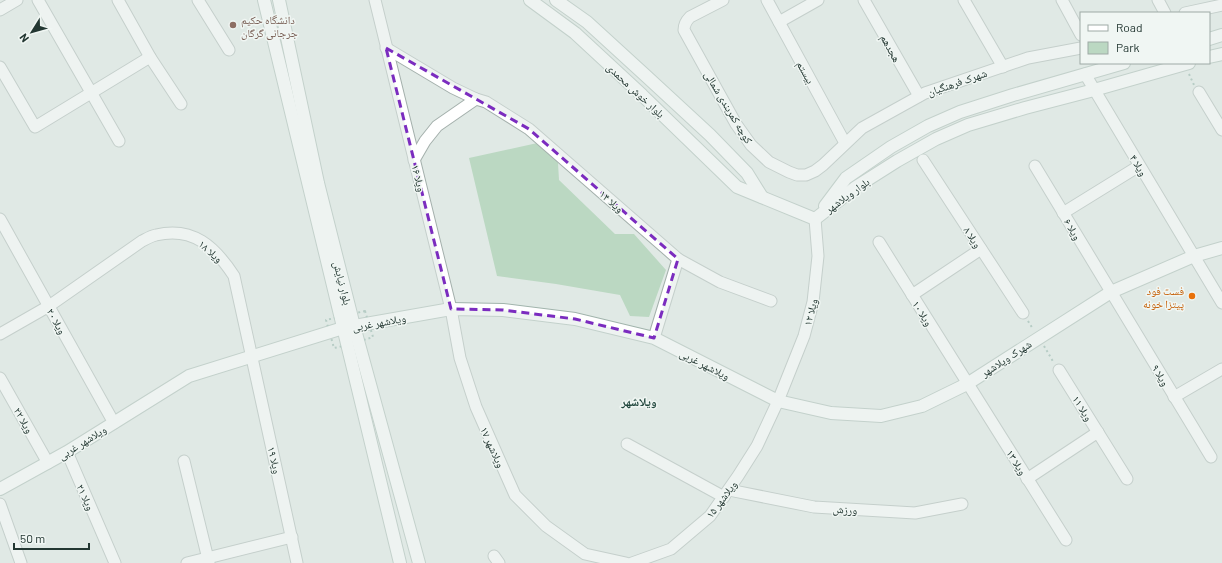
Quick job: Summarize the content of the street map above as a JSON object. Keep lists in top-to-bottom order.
{
  "streets": {
    "street": [
      "هجدهم",
      "بیستم",
      "شهرک فرهنگیان",
      "بلوار خوش محمدی",
      "کوچه کمربندی شمالی",
      "۴ ویلا",
      "۱۶ ویلا",
      "بلوار ویلاشهر",
      "۱۴ ویلا",
      "۶ ویلا",
      "ویلا ۸",
      "ویلا ۱۸",
      "بلوار نیایش",
      "ویلا ۱۲",
      "۱۰ ویلا",
      "ویلا ۲۰",
      "ویلاشهر غربی",
      "شهرک ویلاشهر",
      "۹ ویلا",
      "۱۱ ویلا",
      "ویلا ۲۲",
      "ویلاشهر ۱۷",
      "۱۹ ویلا",
      "۱۳ ویلا",
      "ویلا ۲۱",
      "ویلاشهر ۱۵",
      "ورزش"
    ]
  },
  "crossings": [
    ["هجدهم", "شهرک فرهنگیان"],
    ["بیستم", "شهرک فرهنگیان"],
    ["بیستم", "کوچه کمربندی شمالی"],
    ["شهرک فرهنگیان", "کوچه کمربندی شمالی"],
    ["۴ ویلا", "بلوار ویلاشهر"],
    ["۴ ویلا", "شهرک ویلاشهر"],
    ["۱۶ ویلا", "۱۴ ویلا"],
    ["۱۶ ویلا", "ویلاشهر غربی"],
    ["۱۶ ویلا", "ویلاشهر ۱۷"],
    ["بلوار ویلاشهر", "ویلا ۱۲"],
    ["۶ ویلا", "شهرک ویلاشهر"],
    ["۶ ویلا", "۹ ویلا"],
    ["ویلا ۱۸", "ویلا ۲۰"],
    ["ویلا ۱۸", "ویلاشهر غربی"],
    ["ویلا ۱۸", "۱۹ ویلا"],
    ["بلوار نیایش", "ویلاشهر غربی"],
    ["ویلا ۱۲", "ویلاشهر غربی"],
    ["ویلا ۱۲", "شهرک ویلاشهر"],
    ["ویلا ۱۲", "ویلاشهر ۱۵"],
    ["۱۰ ویلا", "شهرک ویلاشهر"],
    ["۱۰ ویلا", "۱۳ ویلا"],
    ["ویلا ۲۰", "ویلاشهر غربی"],
    ["ویلاشهر غربی", "شهرک ویلاشهر"],
    ["ویلاشهر غربی", "ویلا ۲۲"],
    ["ویلاشهر غربی", "ویلاشهر ۱۷"],
    ["ویلاشهر غربی", "۱۹ ویلا"],
    ["ویلاشهر غربی", "ویلا ۲۱"],
    ["ویلاشهر غربی", "ویلاشهر ۱۵"],
    ["شهرک ویلاشهر", "۹ ویلا"],
    ["شهرک ویلاشهر", "۱۳ ویلا"],
    ["شهرک ویلاشهر", "ویلاشهر ۱۵"],
    ["ویلاشهر ۱۵", "ورزش"]
  ],
  "districts": ["ویلاشهر"],
  "places": ["دانشگاه حکیم جرجانی گرگان", "فست فود پیتزا خونه"],
  "legend": ["Road", "Park"],
  "scale_bar": "50 m",
  "north": "bottom left"
}
